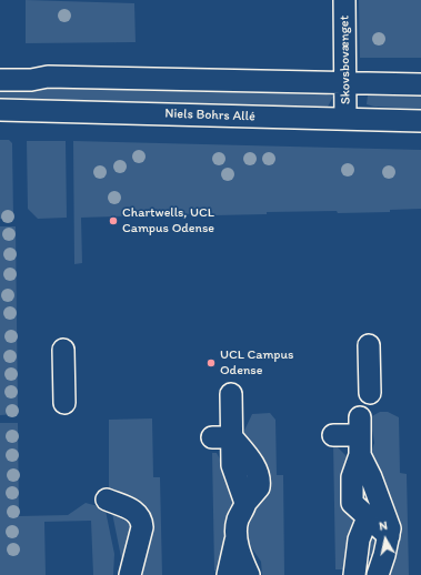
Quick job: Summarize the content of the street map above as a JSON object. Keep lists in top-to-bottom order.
{
  "streets": {
    "street": ["Skovsbovænget", "Niels Bohrs Allé"]
  },
  "crossings": [
    ["Skovsbovænget", "Niels Bohrs Allé"]
  ],
  "places": ["Chartwells, UCL Campus Odense", "UCL Campus Odense"],
  "north": "top"
}
